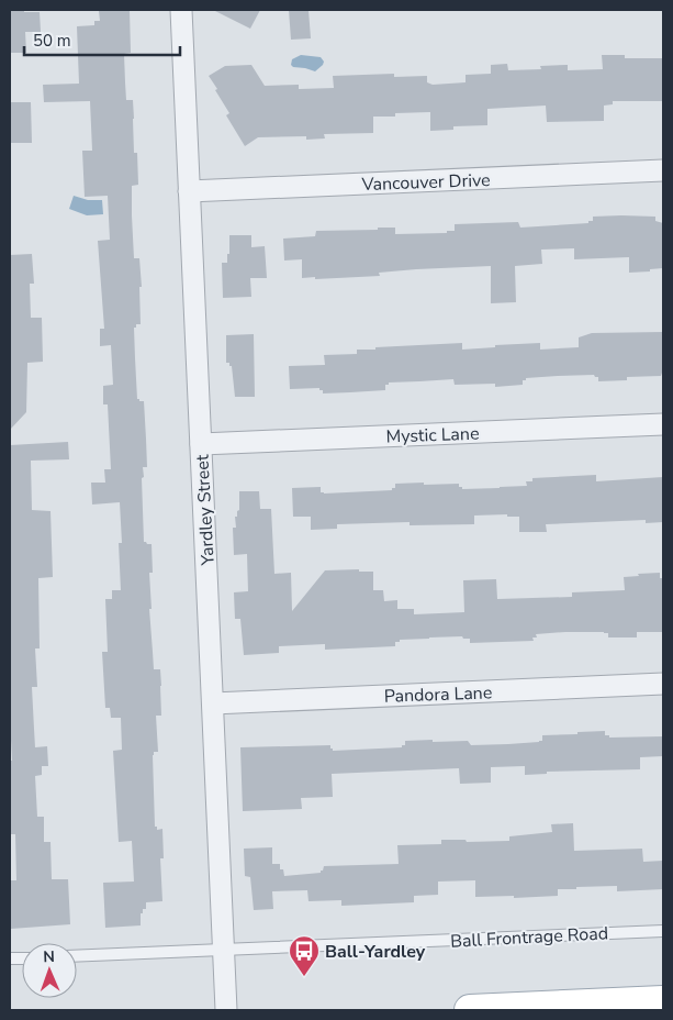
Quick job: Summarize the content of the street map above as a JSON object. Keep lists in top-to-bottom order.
{
  "streets": {
    "street": [
      "Vancouver Drive",
      "Mystic Lane",
      "Yardley Street",
      "Pandora Lane"
    ],
    "lane": ["Ball Frontrage Road"]
  },
  "crossings": [
    ["Vancouver Drive", "Yardley Street"],
    ["Mystic Lane", "Yardley Street"],
    ["Yardley Street", "Pandora Lane"],
    ["Yardley Street", "Ball Frontrage Road"]
  ],
  "places": {
    "bus stop": ["Ball-Yardley"]
  },
  "scale_bar": "50 m",
  "north": "top"
}
